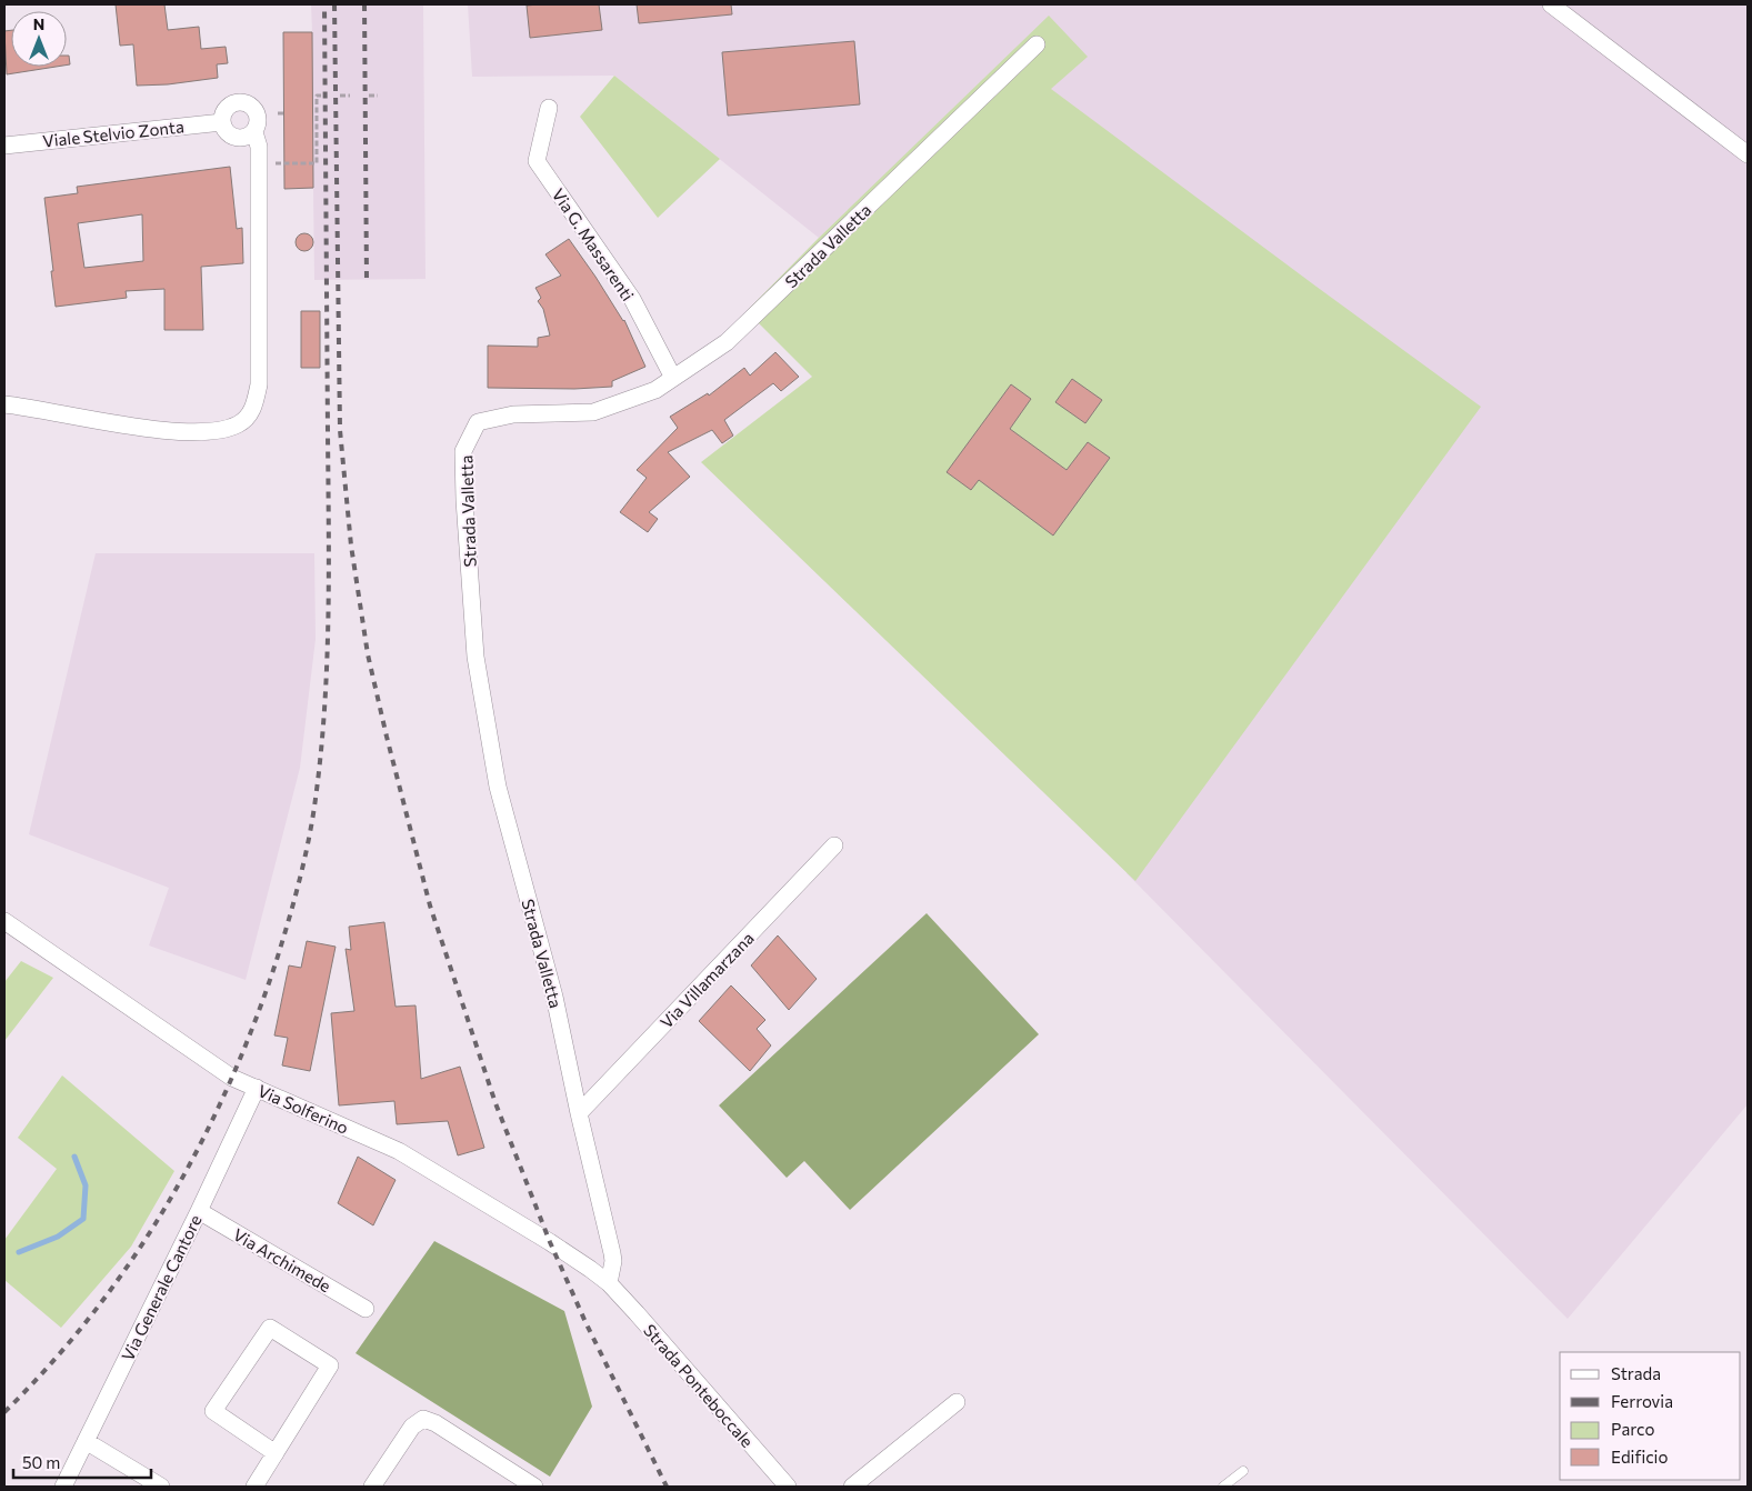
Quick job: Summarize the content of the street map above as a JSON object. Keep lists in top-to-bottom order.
{
  "streets": {
    "street": [
      "Viale Stelvio Zonta",
      "Via G. Massarenti",
      "Strada Valletta",
      "Via Villamarzana",
      "Via Solferino",
      "Via Archimede",
      "Via Generale Cantore",
      "Strada Ponteboccale"
    ]
  },
  "crossings": [
    ["Via G. Massarenti", "Strada Valletta"],
    ["Strada Valletta", "Via Villamarzana"],
    ["Strada Valletta", "Via Solferino"],
    ["Strada Valletta", "Strada Ponteboccale"],
    ["Via Solferino", "Via Generale Cantore"],
    ["Via Solferino", "Strada Ponteboccale"],
    ["Via Archimede", "Via Generale Cantore"]
  ],
  "legend": [
    "Strada",
    "Ferrovia",
    "Parco",
    "Edificio"
  ],
  "scale_bar": "50 m",
  "north": "top"
}
